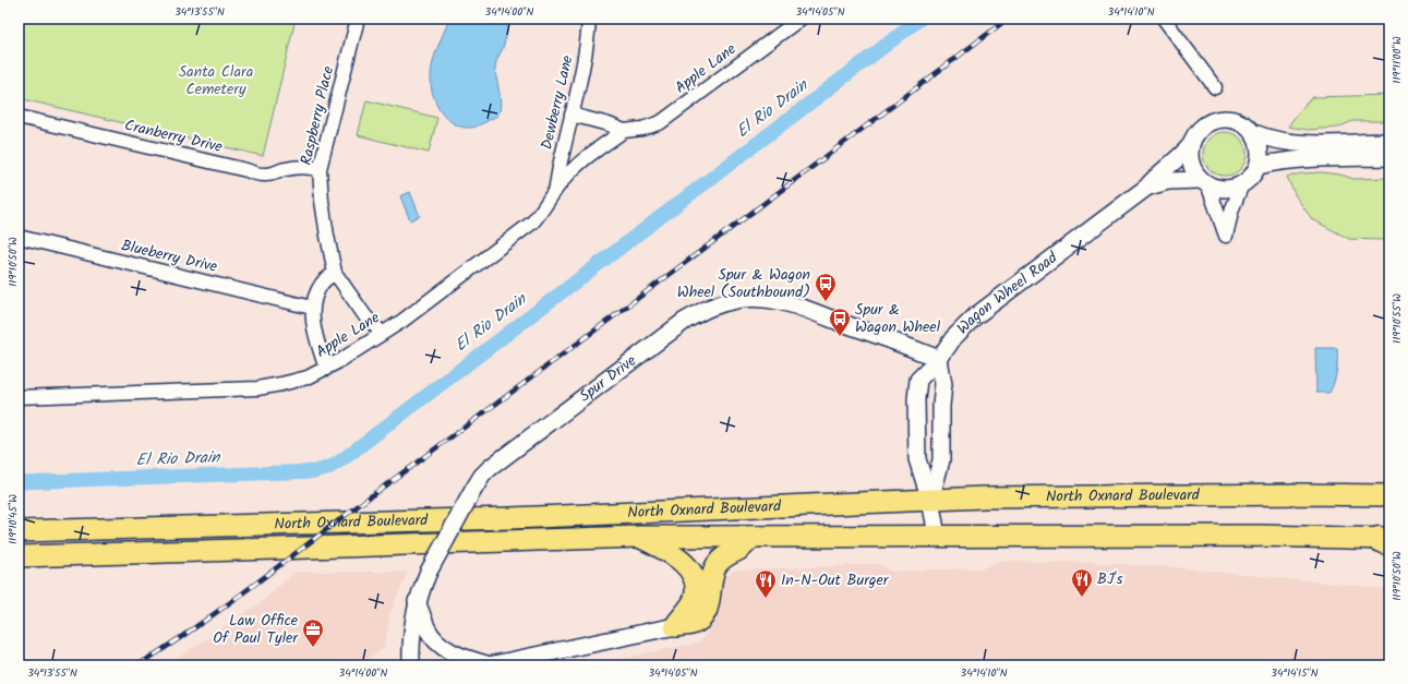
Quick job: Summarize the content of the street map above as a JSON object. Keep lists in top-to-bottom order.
{
  "streets": {
    "main road": ["North Oxnard Boulevard"],
    "street": [
      "Apple Lane",
      "Dewberry Lane",
      "Raspberry Place",
      "Cranberry Drive",
      "Blueberry Drive",
      "Wagon Wheel Road",
      "Spur Drive"
    ]
  },
  "crossings": [
    ["Apple Lane", "Dewberry Lane"],
    ["Apple Lane", "Raspberry Place"],
    ["Raspberry Place", "Cranberry Drive"],
    ["Wagon Wheel Road", "Spur Drive"],
    ["Wagon Wheel Road", "North Oxnard Boulevard"]
  ],
  "water": ["El Rio Drain"],
  "parks": ["Santa Clara Cemetery"],
  "places": {
    "bus stop": ["Spur & Wagon Wheel (Southbound)", "Spur & Wagon Wheel"],
    "restaurant": ["BJ's", "In-N-Out Burger"],
    "office": ["Law Office Of Paul Tyler"]
  },
  "coordinates": [
    "34°13'55\"N",
    "34°14'00\"N",
    "34°14'05\"N",
    "34°14'10\"N",
    "119°11'00\"W",
    "119°10'50\"W",
    "119°10'55\"W",
    "119°10'45\"W",
    "34°14'15\"N"
  ]
}
